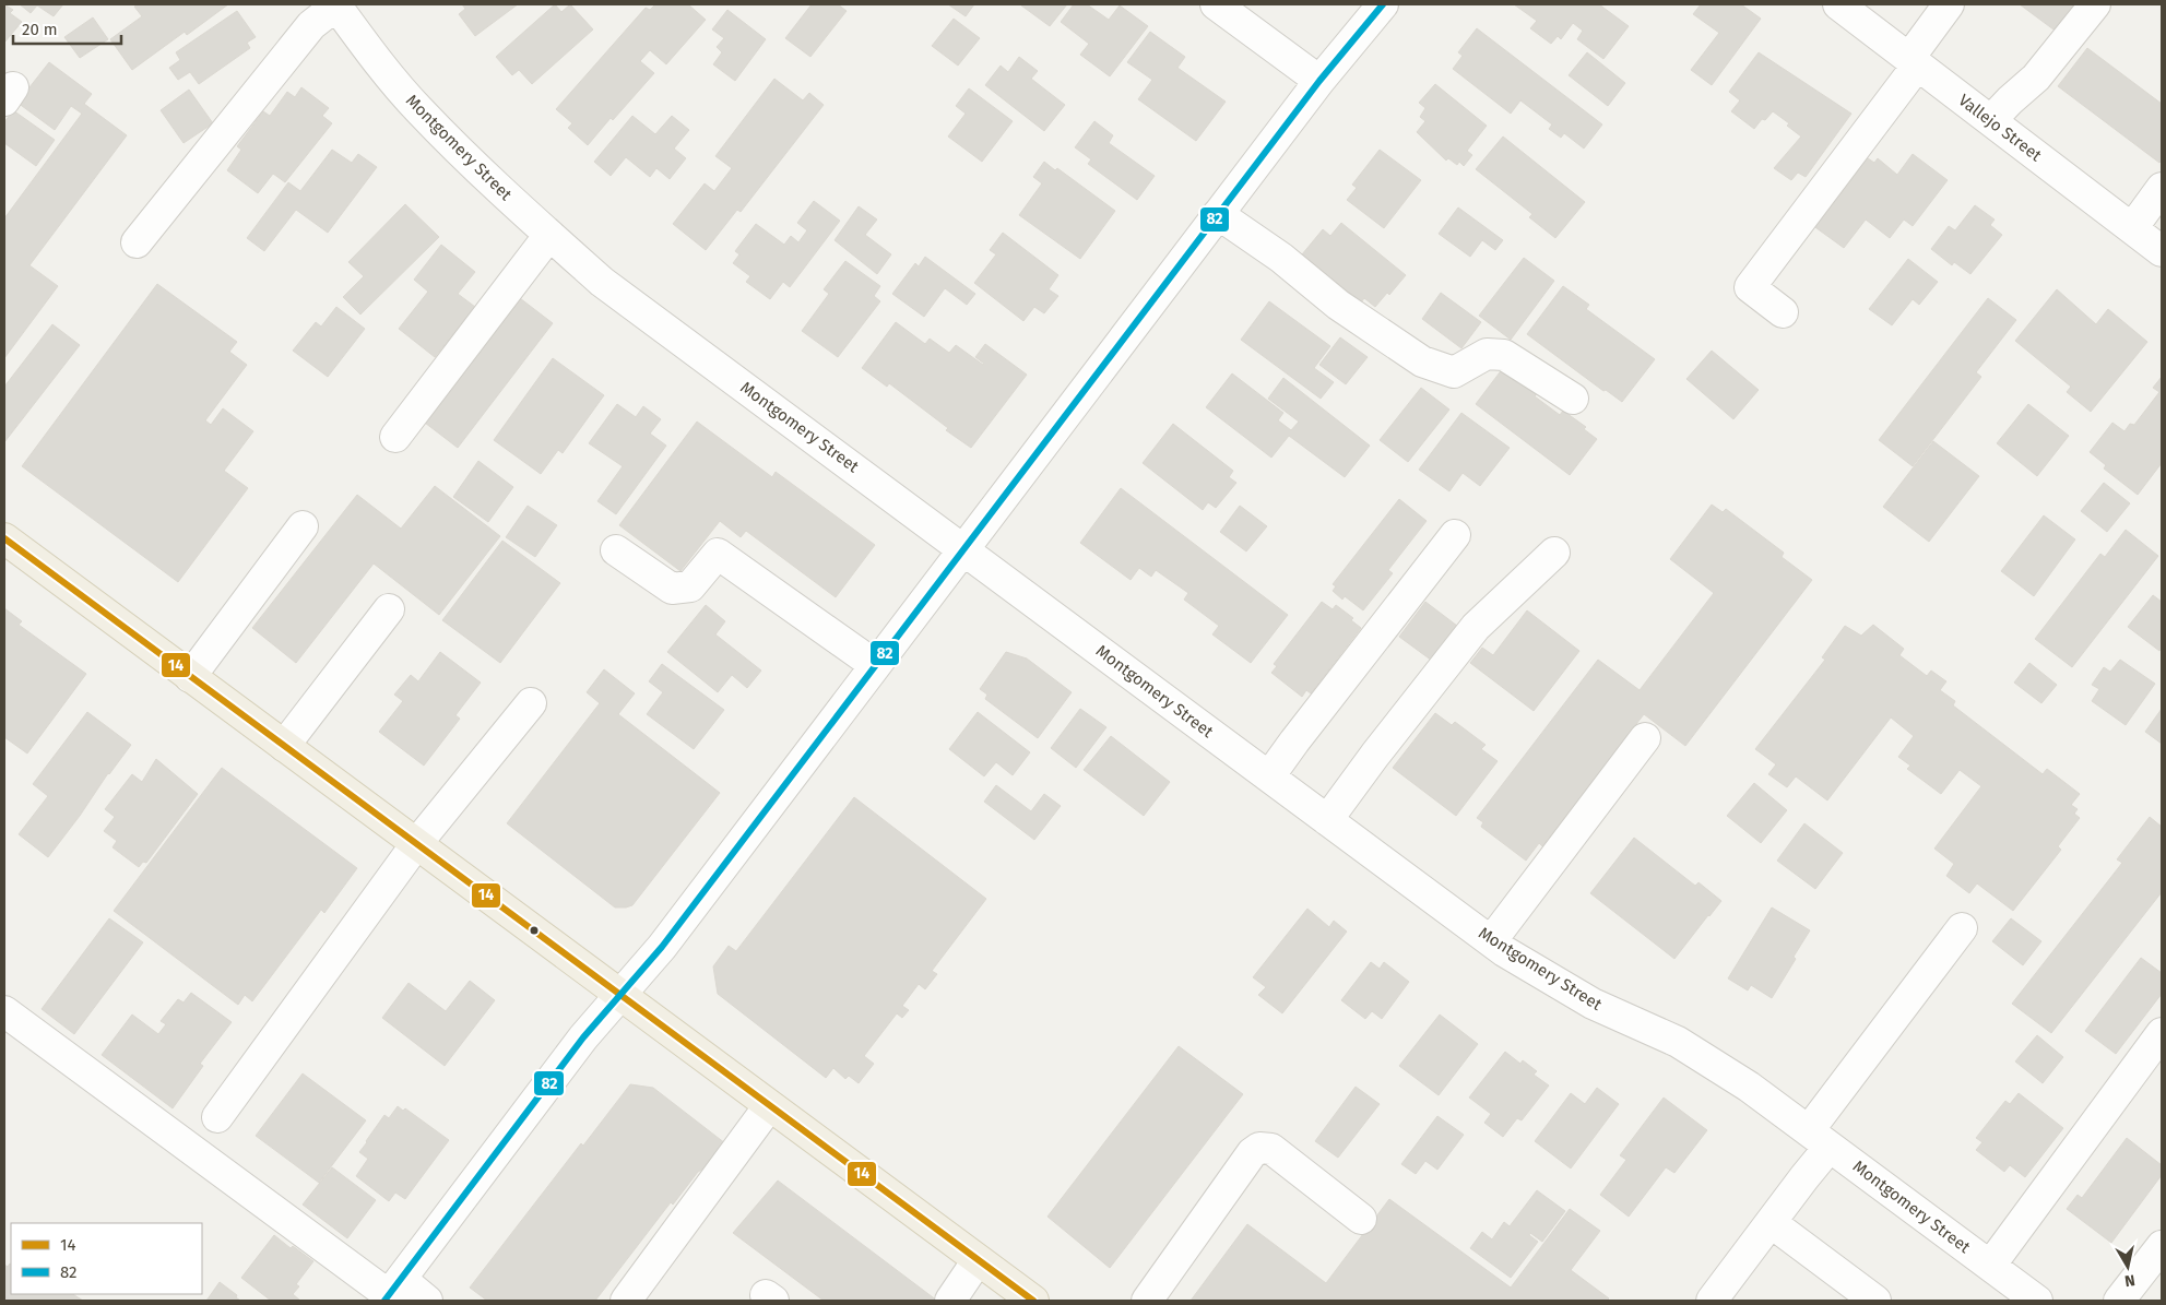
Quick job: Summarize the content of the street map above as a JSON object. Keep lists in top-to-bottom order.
{
  "streets": {
    "street": ["Vallejo Street", "Montgomery Street"]
  },
  "lines": ["transit line 82", "transit line 14"],
  "legend": ["14", "82"],
  "scale_bar": "20 m",
  "north": "bottom"
}
